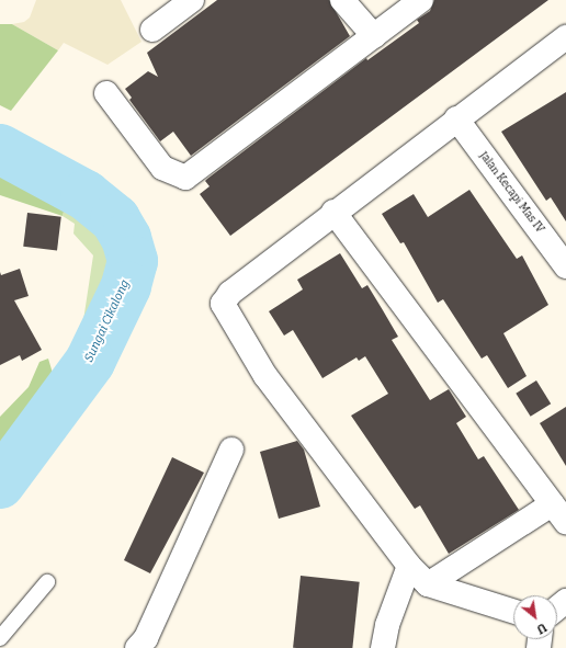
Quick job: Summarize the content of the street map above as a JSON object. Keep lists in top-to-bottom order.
{
  "streets": {
    "street": ["Jalan Kecapi Mas IV"]
  },
  "water": ["Sungai Cikalong"],
  "north": "bottom right"
}
